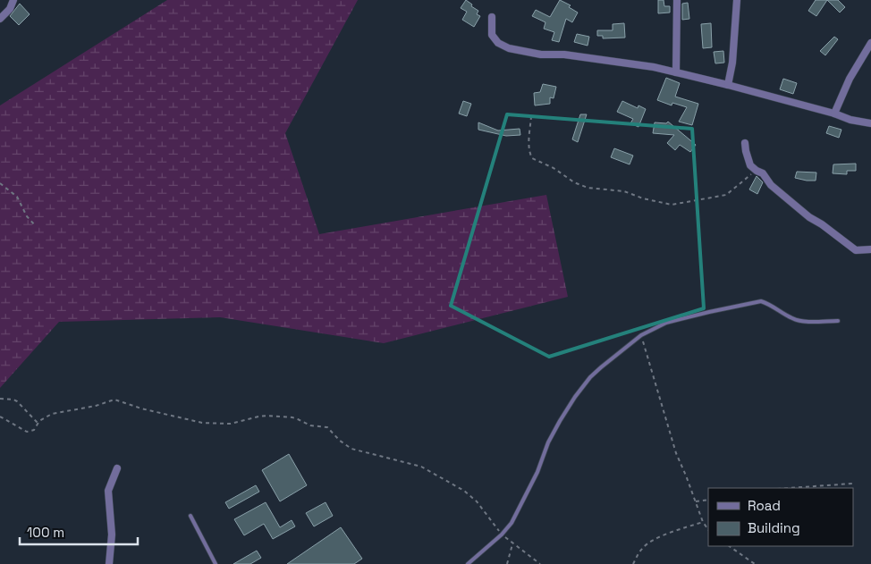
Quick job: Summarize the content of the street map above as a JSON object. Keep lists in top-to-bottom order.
{
  "legend": ["Road", "Building"],
  "scale_bar": "100 m"
}
